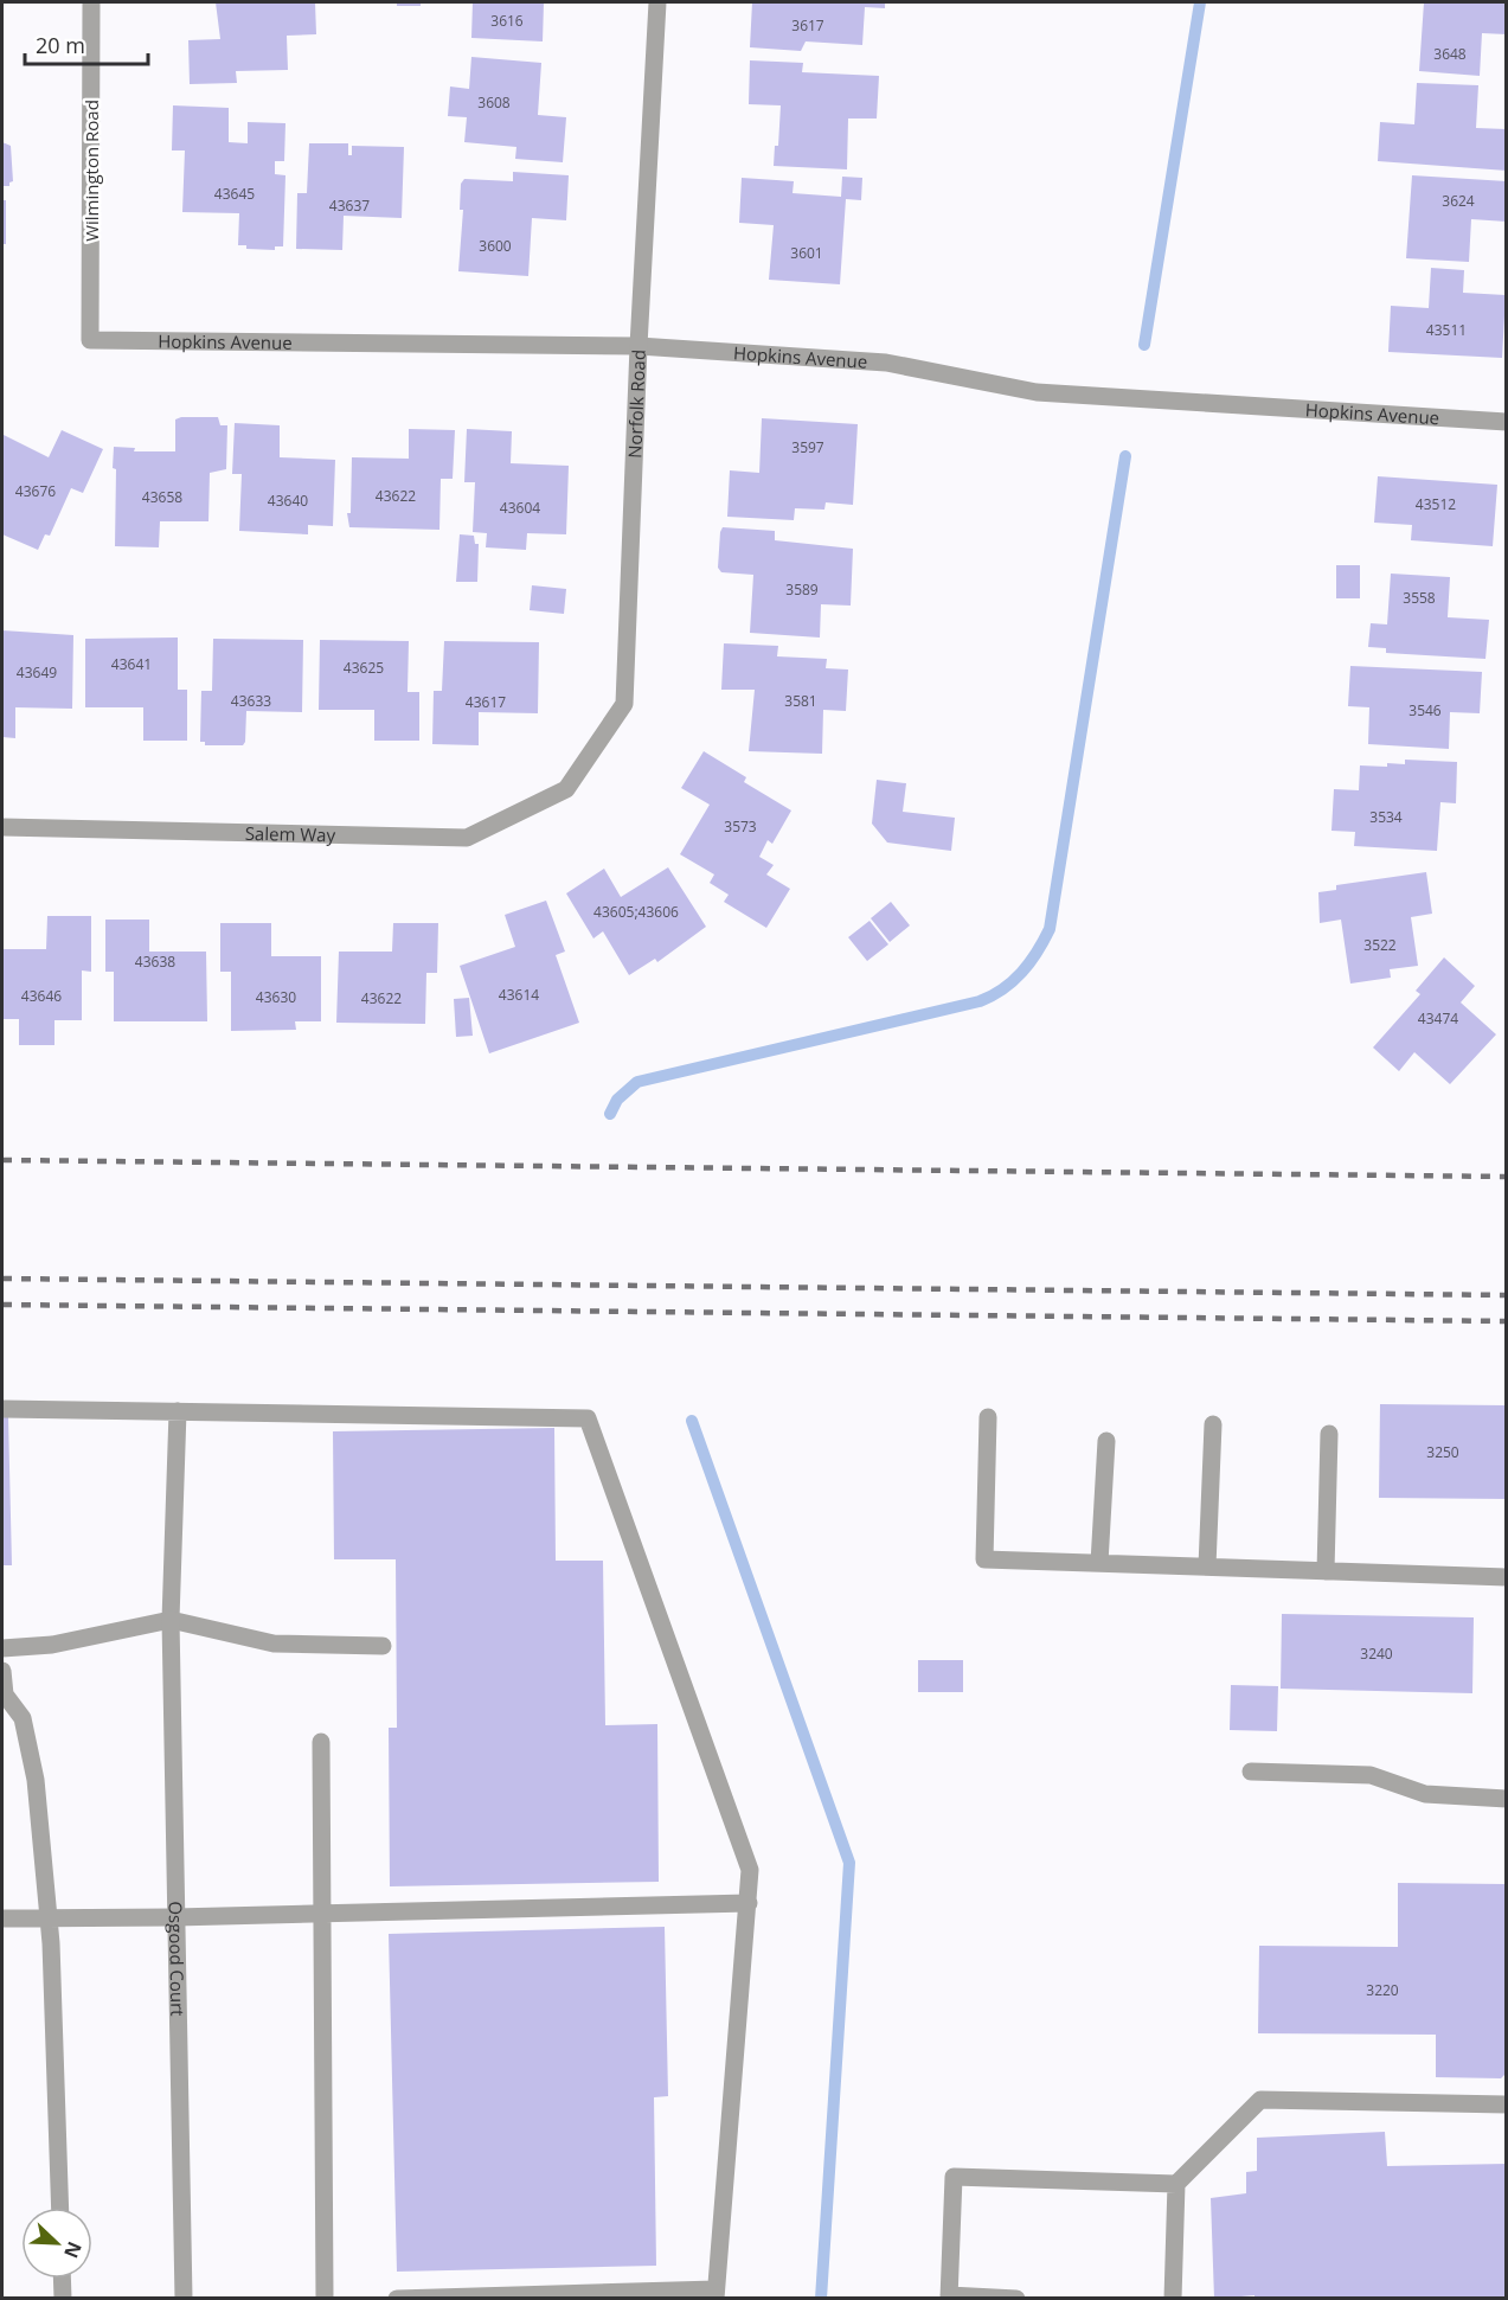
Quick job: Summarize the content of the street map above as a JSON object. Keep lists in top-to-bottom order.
{
  "streets": {
    "street": [
      "Wilmington Road",
      "Hopkins Avenue",
      "Norfolk Road",
      "Salem Way",
      "Osgood Court"
    ]
  },
  "crossings": [
    ["Wilmington Road", "Hopkins Avenue"],
    ["Hopkins Avenue", "Norfolk Road"],
    ["Norfolk Road", "Salem Way"]
  ],
  "house_numbers": [
    "3616",
    "3617",
    "3648",
    "3608",
    "43645",
    "3624",
    "43637",
    "3600",
    "3601",
    "43511",
    "3597",
    "43676",
    "43622",
    "43658",
    "43640",
    "43512",
    "43604",
    "3589",
    "3558",
    "43641",
    "43625",
    "43649",
    "43633",
    "3581",
    "43617",
    "3546",
    "3534",
    "3573",
    "43605;43606",
    "3522",
    "43638",
    "43614",
    "43646",
    "43630",
    "43622",
    "43474",
    "3250",
    "3240",
    "3220"
  ],
  "scale_bar": "20 m",
  "north": "bottom right"
}
